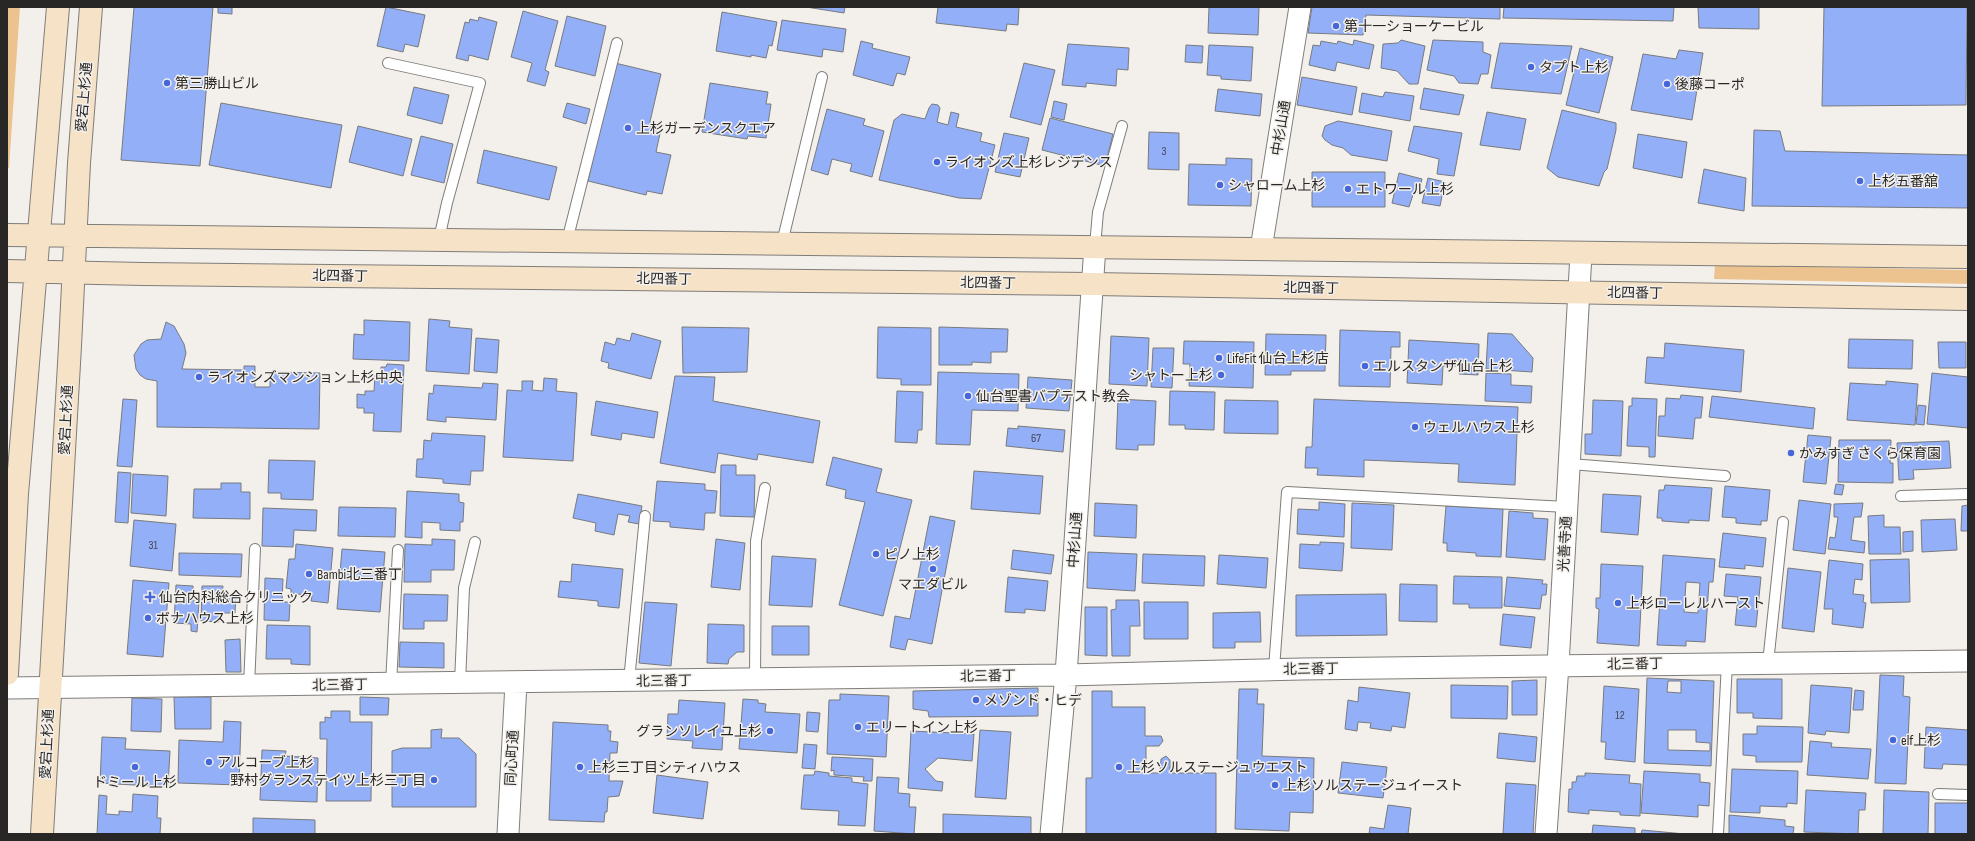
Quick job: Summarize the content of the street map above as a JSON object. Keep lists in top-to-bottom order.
{
  "streets": {
    "street": [
      "愛宕上杉通",
      "中杉山通",
      "北四番丁",
      "光善寺通",
      "北三番丁",
      "同心町通"
    ]
  },
  "crossings": [
    ["愛宕上杉通", "北四番丁"],
    ["愛宕上杉通", "北三番丁"],
    ["中杉山通", "北四番丁"],
    ["中杉山通", "北三番丁"],
    ["北四番丁", "光善寺通"],
    ["光善寺通", "北三番丁"],
    ["北三番丁", "同心町通"]
  ],
  "places": {
    "other": [
      "第十一ショーケービル",
      "タプト上杉",
      "第三勝山ビル",
      "後藤コーポ",
      "上杉ガーデンスクエア",
      "ライオンズ上杉レジデンス",
      "上杉五番舘",
      "シャローム上杉",
      "エトワール上杉",
      "LifeFit 仙台上杉店",
      "エルスタンザ仙台上杉",
      "シャトー上杉",
      "ライオンズマンション上杉中央",
      "仙台聖書バプテスト教会",
      "ウェルハウス上杉",
      "かみすぎ さくら保育園",
      "ピノ上杉",
      "マエダビル",
      "Bambi北三番丁",
      "上杉ローレルハースト",
      "ボナハウス上杉",
      "メゾンド・ヒデ",
      "エリートイン上杉",
      "グランソレイユ上杉",
      "elf上杉",
      "アルコーブ上杉",
      "ドミール上杉",
      "上杉三丁目シティハウス",
      "上杉ソルステージュウエスト",
      "野村グランステイツ上杉三丁目",
      "上杉ソルステージュイースト"
    ],
    "health": ["仙台内科総合クリニック"]
  },
  "house_numbers": [
    "3",
    "67",
    "31",
    "12"
  ]
}
